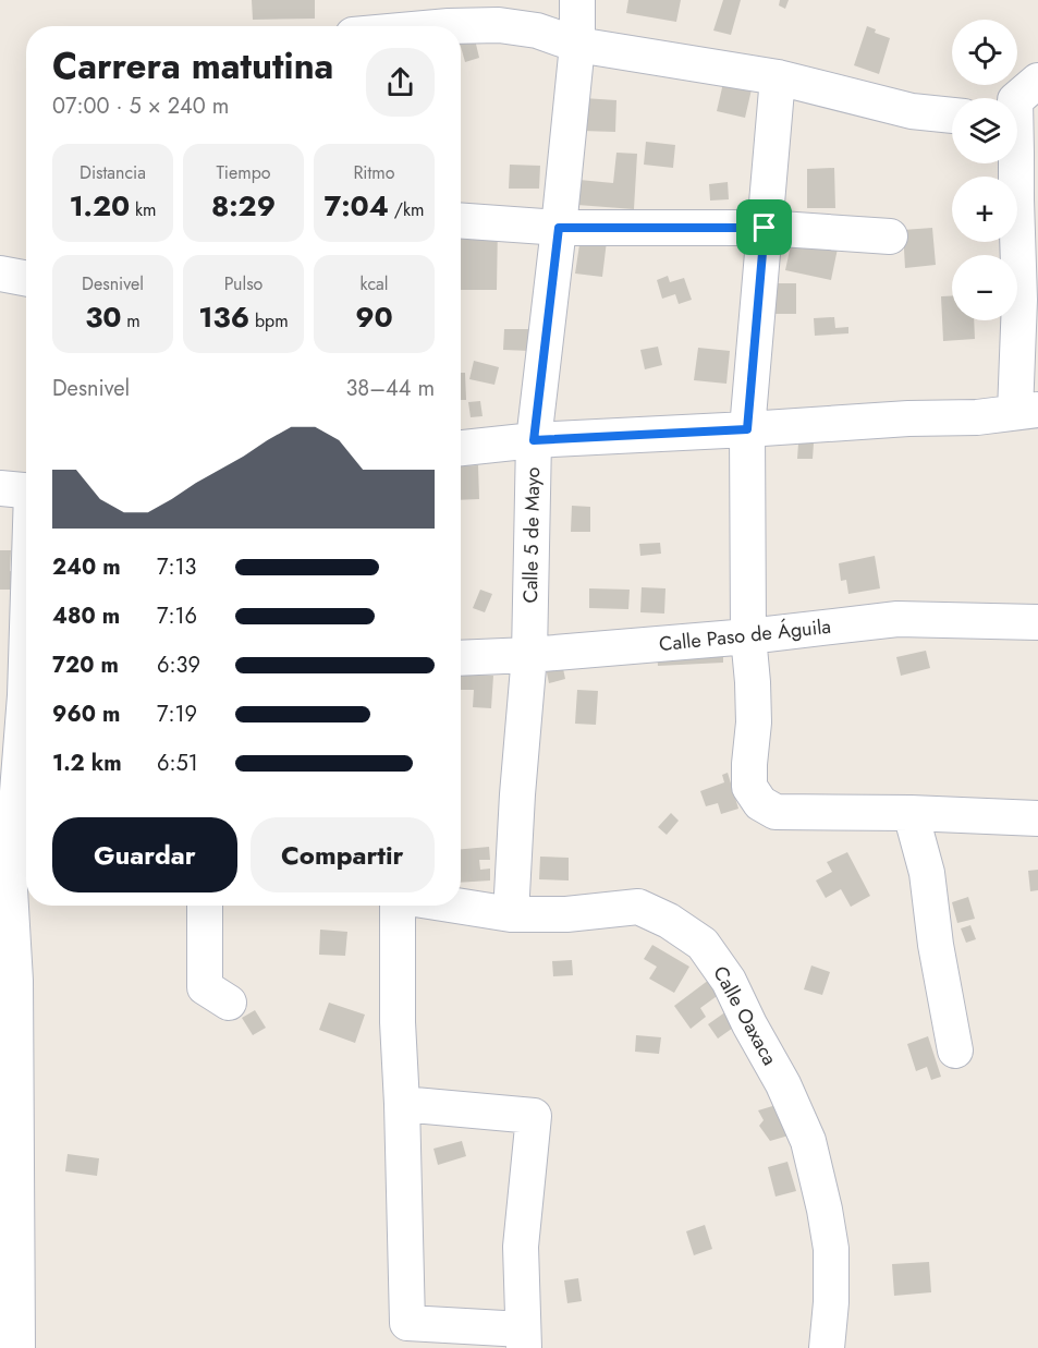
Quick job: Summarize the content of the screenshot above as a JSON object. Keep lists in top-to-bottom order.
{
  "streets": {
    "street": ["Calle 5 de Mayo", "Calle Paso de Águila", "Calle Oaxaca"]
  },
  "crossings": [
    ["Calle 5 de Mayo", "Calle Paso de Águila"],
    ["Calle 5 de Mayo", "Calle Oaxaca"]
  ],
  "page": {
    "map_buttons": ["+", "−"],
    "heading": ["Carrera matutina", "07:00 · 5 × 240 m"],
    "stats": [
      ["Distancia", "1.20 km"],
      ["Tiempo", "8:29"],
      ["Ritmo", "7:04 /km"],
      ["Desnivel", "30 m"],
      ["Pulso", "136 bpm"],
      ["kcal", "90"]
    ],
    "chart": ["Desnivel", "38–44 m"],
    "list": [
      {
        "name": "240 m",
        "note": "7:13"
      },
      {
        "name": "480 m",
        "note": "7:16"
      },
      {
        "name": "720 m",
        "note": "6:39"
      },
      {
        "name": "960 m",
        "note": "7:19"
      },
      {
        "name": "1.2 km",
        "note": "6:51"
      }
    ],
    "buttons": ["Guardar", "Compartir"]
  }
}
